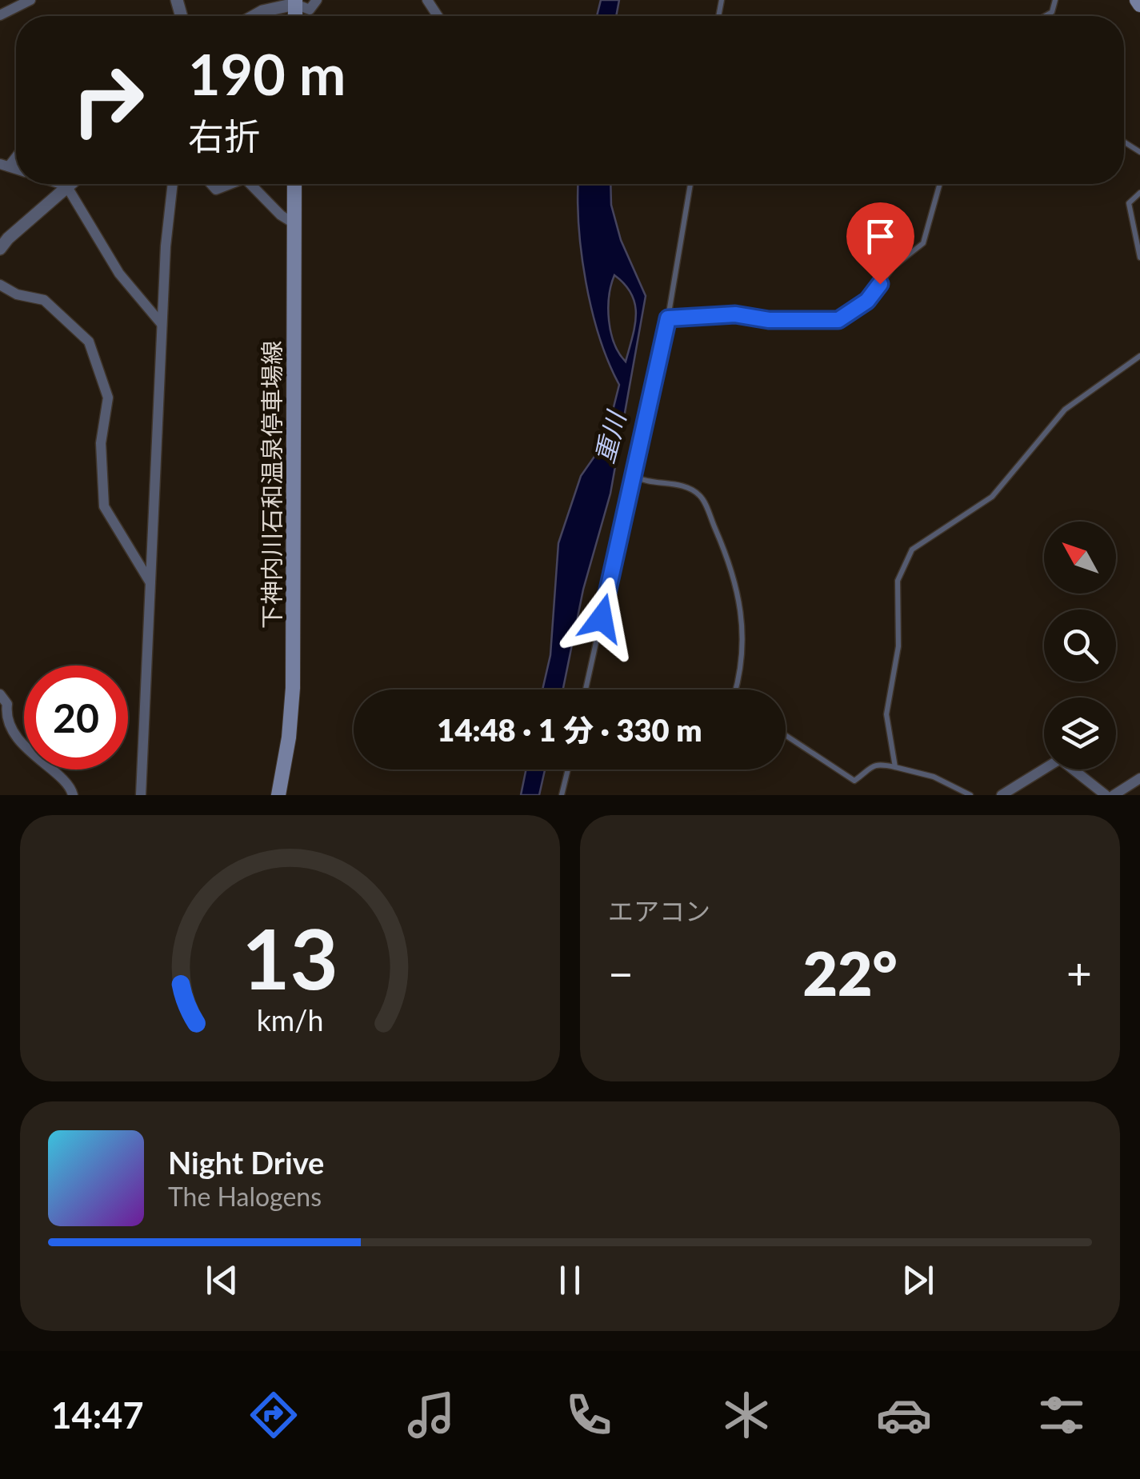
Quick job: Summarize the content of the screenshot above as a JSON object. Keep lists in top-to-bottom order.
{
  "streets": {
    "main road": ["下神内川石和温泉停車場線"]
  },
  "water": ["重川"],
  "north": "top left",
  "page": {
    "turn": ["190 m", "右折"],
    "limit": "20",
    "trip": "14:48 · 1 分 · 330 m",
    "tile": "エアコン",
    "heat": ["−", "22°", "+"],
    "song": ["Night Drive", "The Halogens"],
    "tabs": "14:47",
    "gauge": ["13", "km/h"]
  }
}
